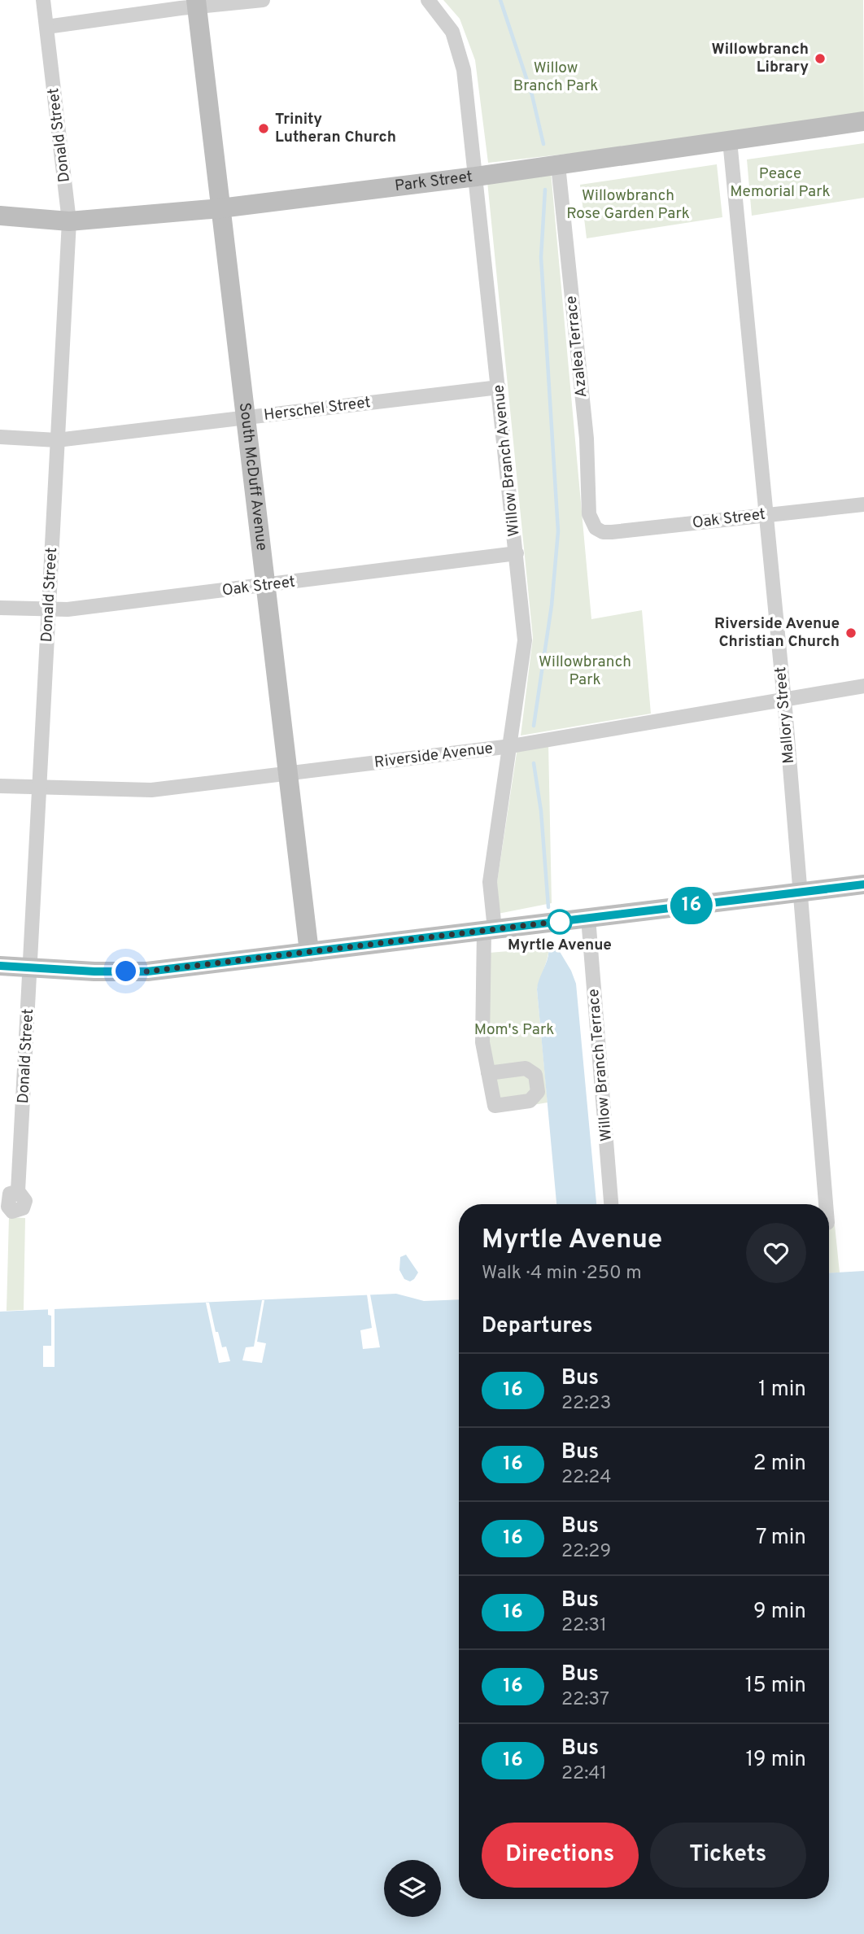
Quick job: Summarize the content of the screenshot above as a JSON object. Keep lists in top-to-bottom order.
{
  "streets": {
    "main road": ["Park Street", "South McDuff Avenue"],
    "street": [
      "Donald Street",
      "Azalea Terrace",
      "Herschel Street",
      "Willow Branch Avenue",
      "Oak Street",
      "Mallory Street",
      "Riverside Avenue",
      "Willow Branch Terrace"
    ]
  },
  "crossings": [
    ["Donald Street", "Park Street"],
    ["Donald Street", "Herschel Street"],
    ["Donald Street", "Oak Street"],
    ["Donald Street", "Riverside Avenue"],
    ["Park Street", "Azalea Terrace"],
    ["Park Street", "Willow Branch Avenue"],
    ["Park Street", "South McDuff Avenue"],
    ["Park Street", "Mallory Street"],
    ["Azalea Terrace", "Oak Street"],
    ["Herschel Street", "Willow Branch Avenue"],
    ["Herschel Street", "South McDuff Avenue"],
    ["Willow Branch Avenue", "Oak Street"],
    ["Willow Branch Avenue", "Riverside Avenue"],
    ["South McDuff Avenue", "Oak Street"],
    ["South McDuff Avenue", "Riverside Avenue"],
    ["Oak Street", "Mallory Street"],
    ["Mallory Street", "Riverside Avenue"]
  ],
  "parks": [
    "Willow Branch Park",
    "Peace Memorial Park",
    "Willowbranch Rose Garden Park",
    "Willowbranch Park",
    "Mom's Park"
  ],
  "places": [
    "Willowbranch Library",
    "Trinity Lutheran Church",
    "Riverside Avenue Christian Church",
    "Myrtle Avenue"
  ],
  "lines": ["bus line 16"],
  "page": {
    "on_map": "16",
    "heading": [
      ["Myrtle Avenue", "Walk · 4 min · 250 m"],
      "Departures"
    ],
    "list": [
      {
        "mark": "16",
        "name": "Bus",
        "note": "22:23",
        "value": "1 min"
      },
      {
        "mark": "16",
        "name": "Bus",
        "note": "22:24",
        "value": "2 min"
      },
      {
        "mark": "16",
        "name": "Bus",
        "note": "22:29",
        "value": "7 min"
      },
      {
        "mark": "16",
        "name": "Bus",
        "note": "22:31",
        "value": "9 min"
      },
      {
        "mark": "16",
        "name": "Bus",
        "note": "22:37",
        "value": "15 min"
      },
      {
        "mark": "16",
        "name": "Bus",
        "note": "22:41",
        "value": "19 min"
      }
    ],
    "buttons": ["Directions", "Tickets"]
  }
}
